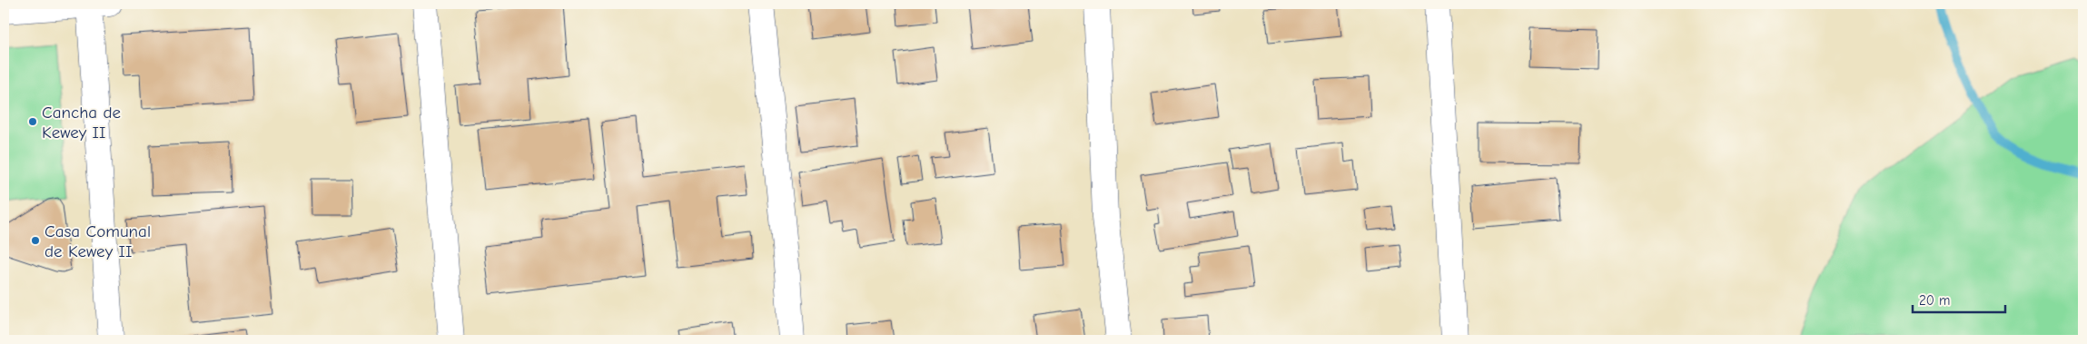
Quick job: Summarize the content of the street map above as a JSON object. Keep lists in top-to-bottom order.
{
  "places": ["Cancha de Kewey II", "Casa Comunal de Kewey II"],
  "scale_bar": "20 m"
}
